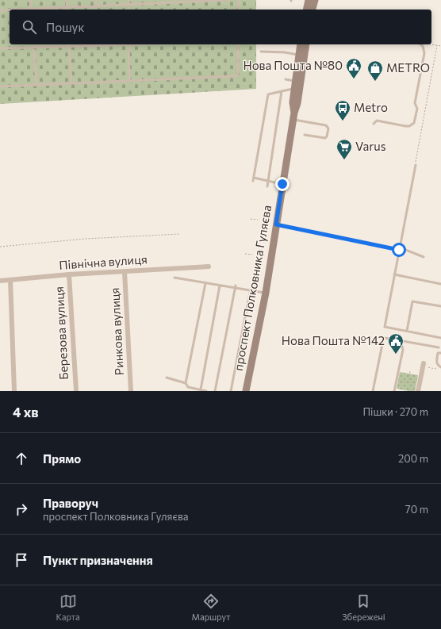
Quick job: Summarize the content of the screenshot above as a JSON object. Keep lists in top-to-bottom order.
{
  "streets": {
    "main road": ["проспект Полковника Гуляєва"],
    "street": ["Північна вулиця", "Ринкова вулиця", "Березова вулиця"]
  },
  "crossings": [
    ["Північна вулиця", "Ринкова вулиця"],
    ["Північна вулиця", "Березова вулиця"]
  ],
  "places": {
    "public building": ["Нова Пошта №80", "Нова Пошта №142"],
    "shop": ["METRO"],
    "bus stop": ["Metro"],
    "supermarket": ["Varus"]
  },
  "page": {
    "search": "Пошук",
    "heading": ["4 хв", "Пішки · 270 m"],
    "list": [
      ["Прямо", "200 m"],
      ["Праворуч", "проспект Полковника Гуляєва", "70 m"],
      "Пункт призначення"
    ],
    "nav": ["Карта", "Маршрут", "Збережені"]
  }
}
